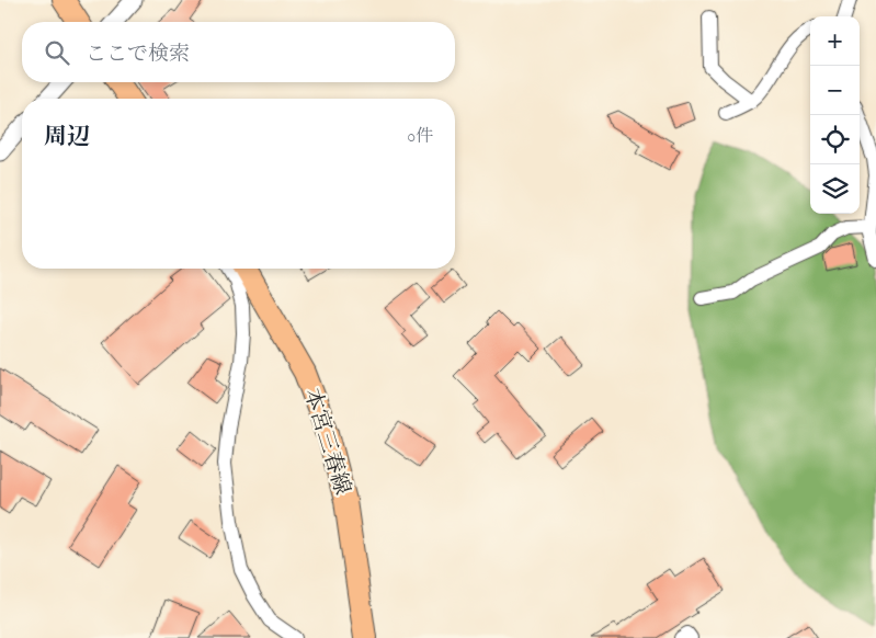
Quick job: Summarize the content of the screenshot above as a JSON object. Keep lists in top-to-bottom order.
{
  "streets": {
    "main road": ["本宮三春線"]
  },
  "page": {
    "map_buttons": ["+", "−"],
    "search": "ここで検索",
    "heading": ["周辺", "0件"]
  }
}
